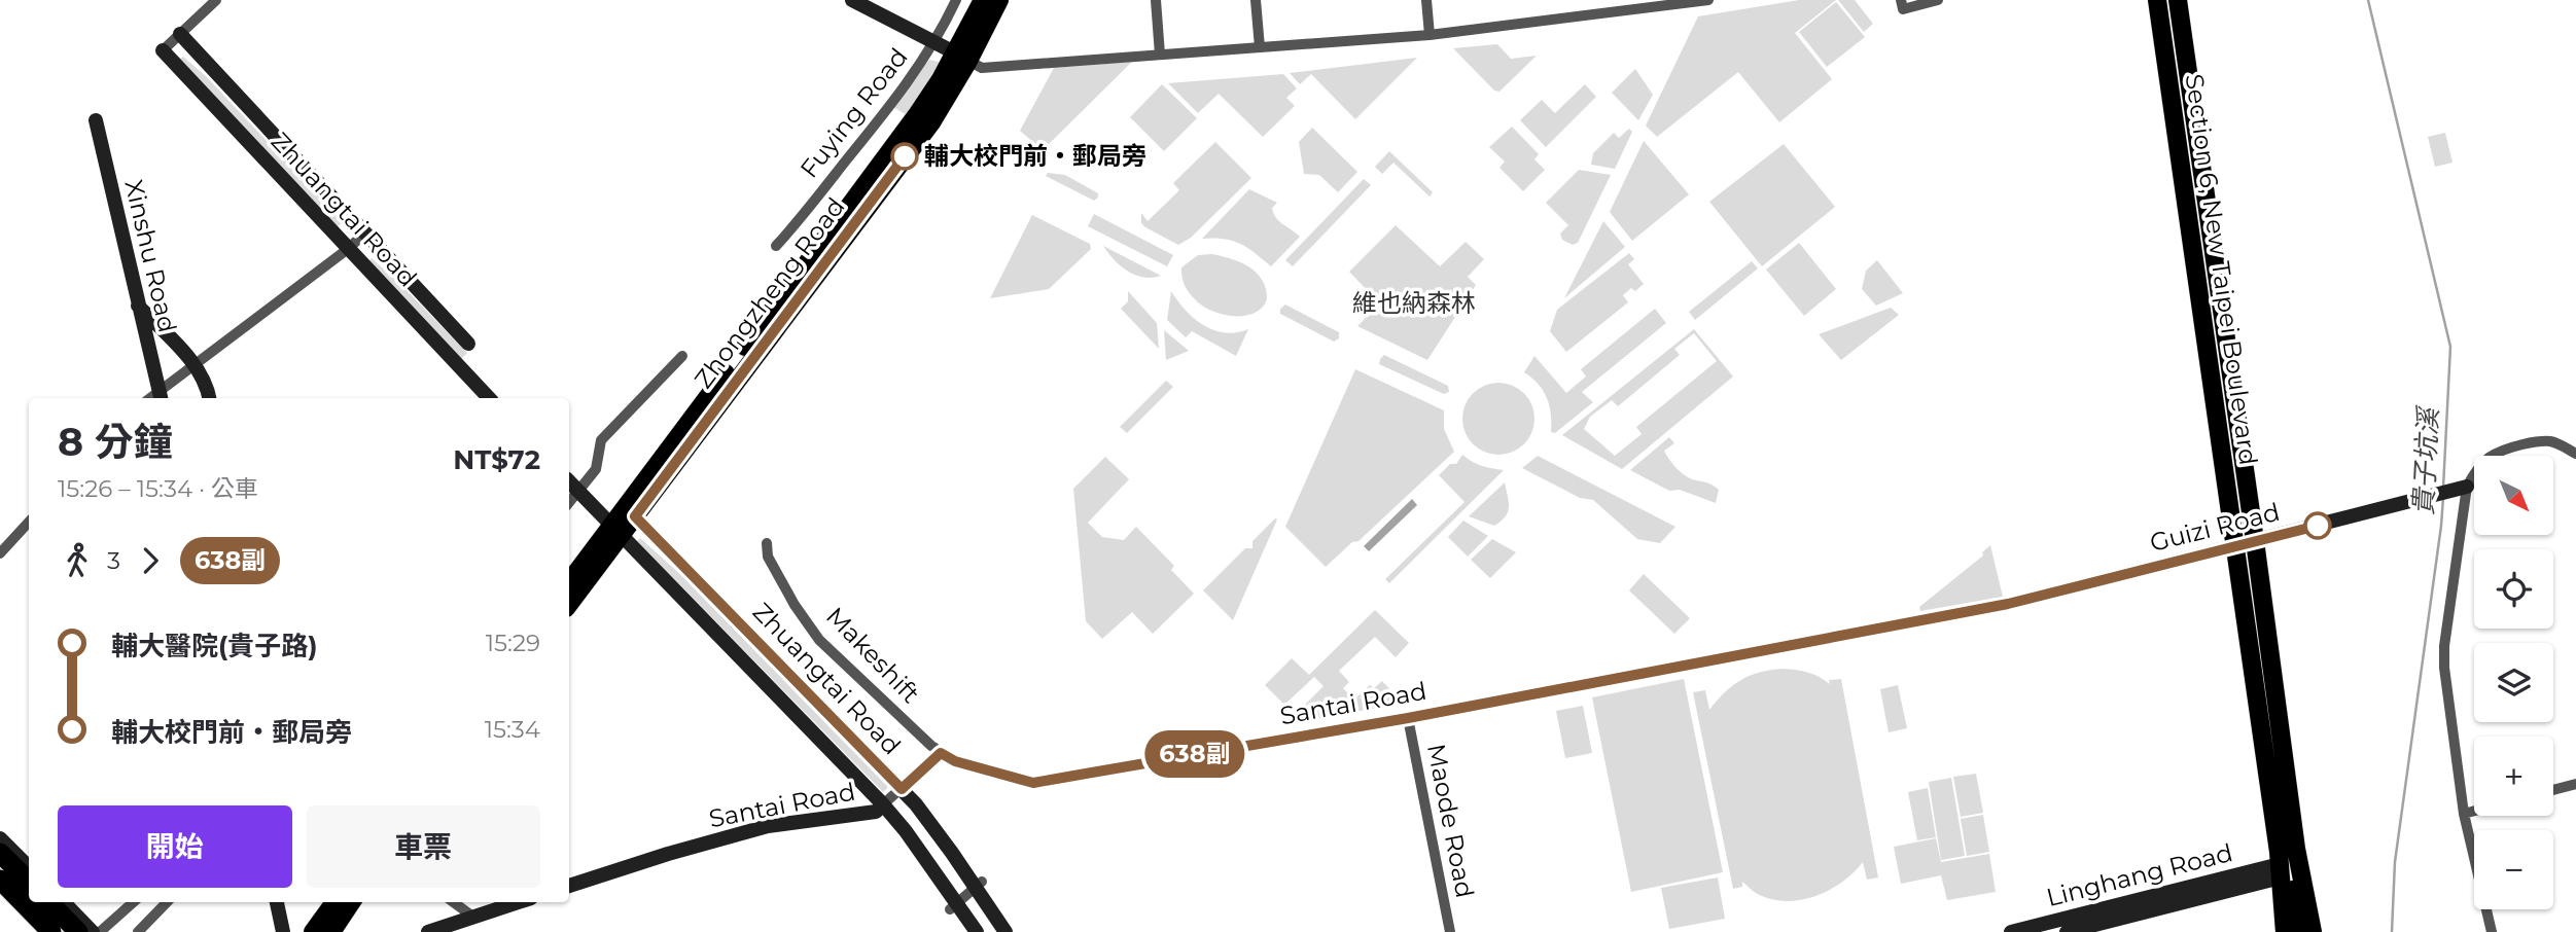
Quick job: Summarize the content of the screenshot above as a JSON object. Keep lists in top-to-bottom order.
{
  "streets": {
    "main road": ["Section 6, New Taipei Boulevard", "Zhongzheng Road"],
    "street": [
      "Fuying Road",
      "Zhuangtai Road",
      "Xinshu Road",
      "Guizi Road",
      "Makeshift",
      "Santai Road",
      "Maode Road",
      "Linghang Road"
    ]
  },
  "crossings": [
    ["Zhuangtai Road", "Zhongzheng Road"],
    ["Zhuangtai Road", "Santai Road"],
    ["Section 6, New Taipei Boulevard", "Guizi Road"],
    ["Section 6, New Taipei Boulevard", "Linghang Road"],
    ["Guizi Road", "Santai Road"],
    ["Makeshift", "Santai Road"],
    ["Santai Road", "Maode Road"]
  ],
  "water": ["貴子坑溪"],
  "parks": ["維也納森林"],
  "places": ["輔大校門前・郵局旁"],
  "lines": ["bus line 638副"],
  "north": "bottom right",
  "page": {
    "on_map": "638副",
    "heading": ["8 分鐘", "15:26 – 15:34 · 公車", "NT$72"],
    "map_buttons": ["+", "−"],
    "legs": ["3", "638副"],
    "list": [
      {
        "name": "輔大醫院(貴子路)",
        "value": "15:29"
      },
      {
        "name": "輔大校門前・郵局旁",
        "value": "15:34"
      }
    ],
    "buttons": ["開始", "車票"]
  }
}
